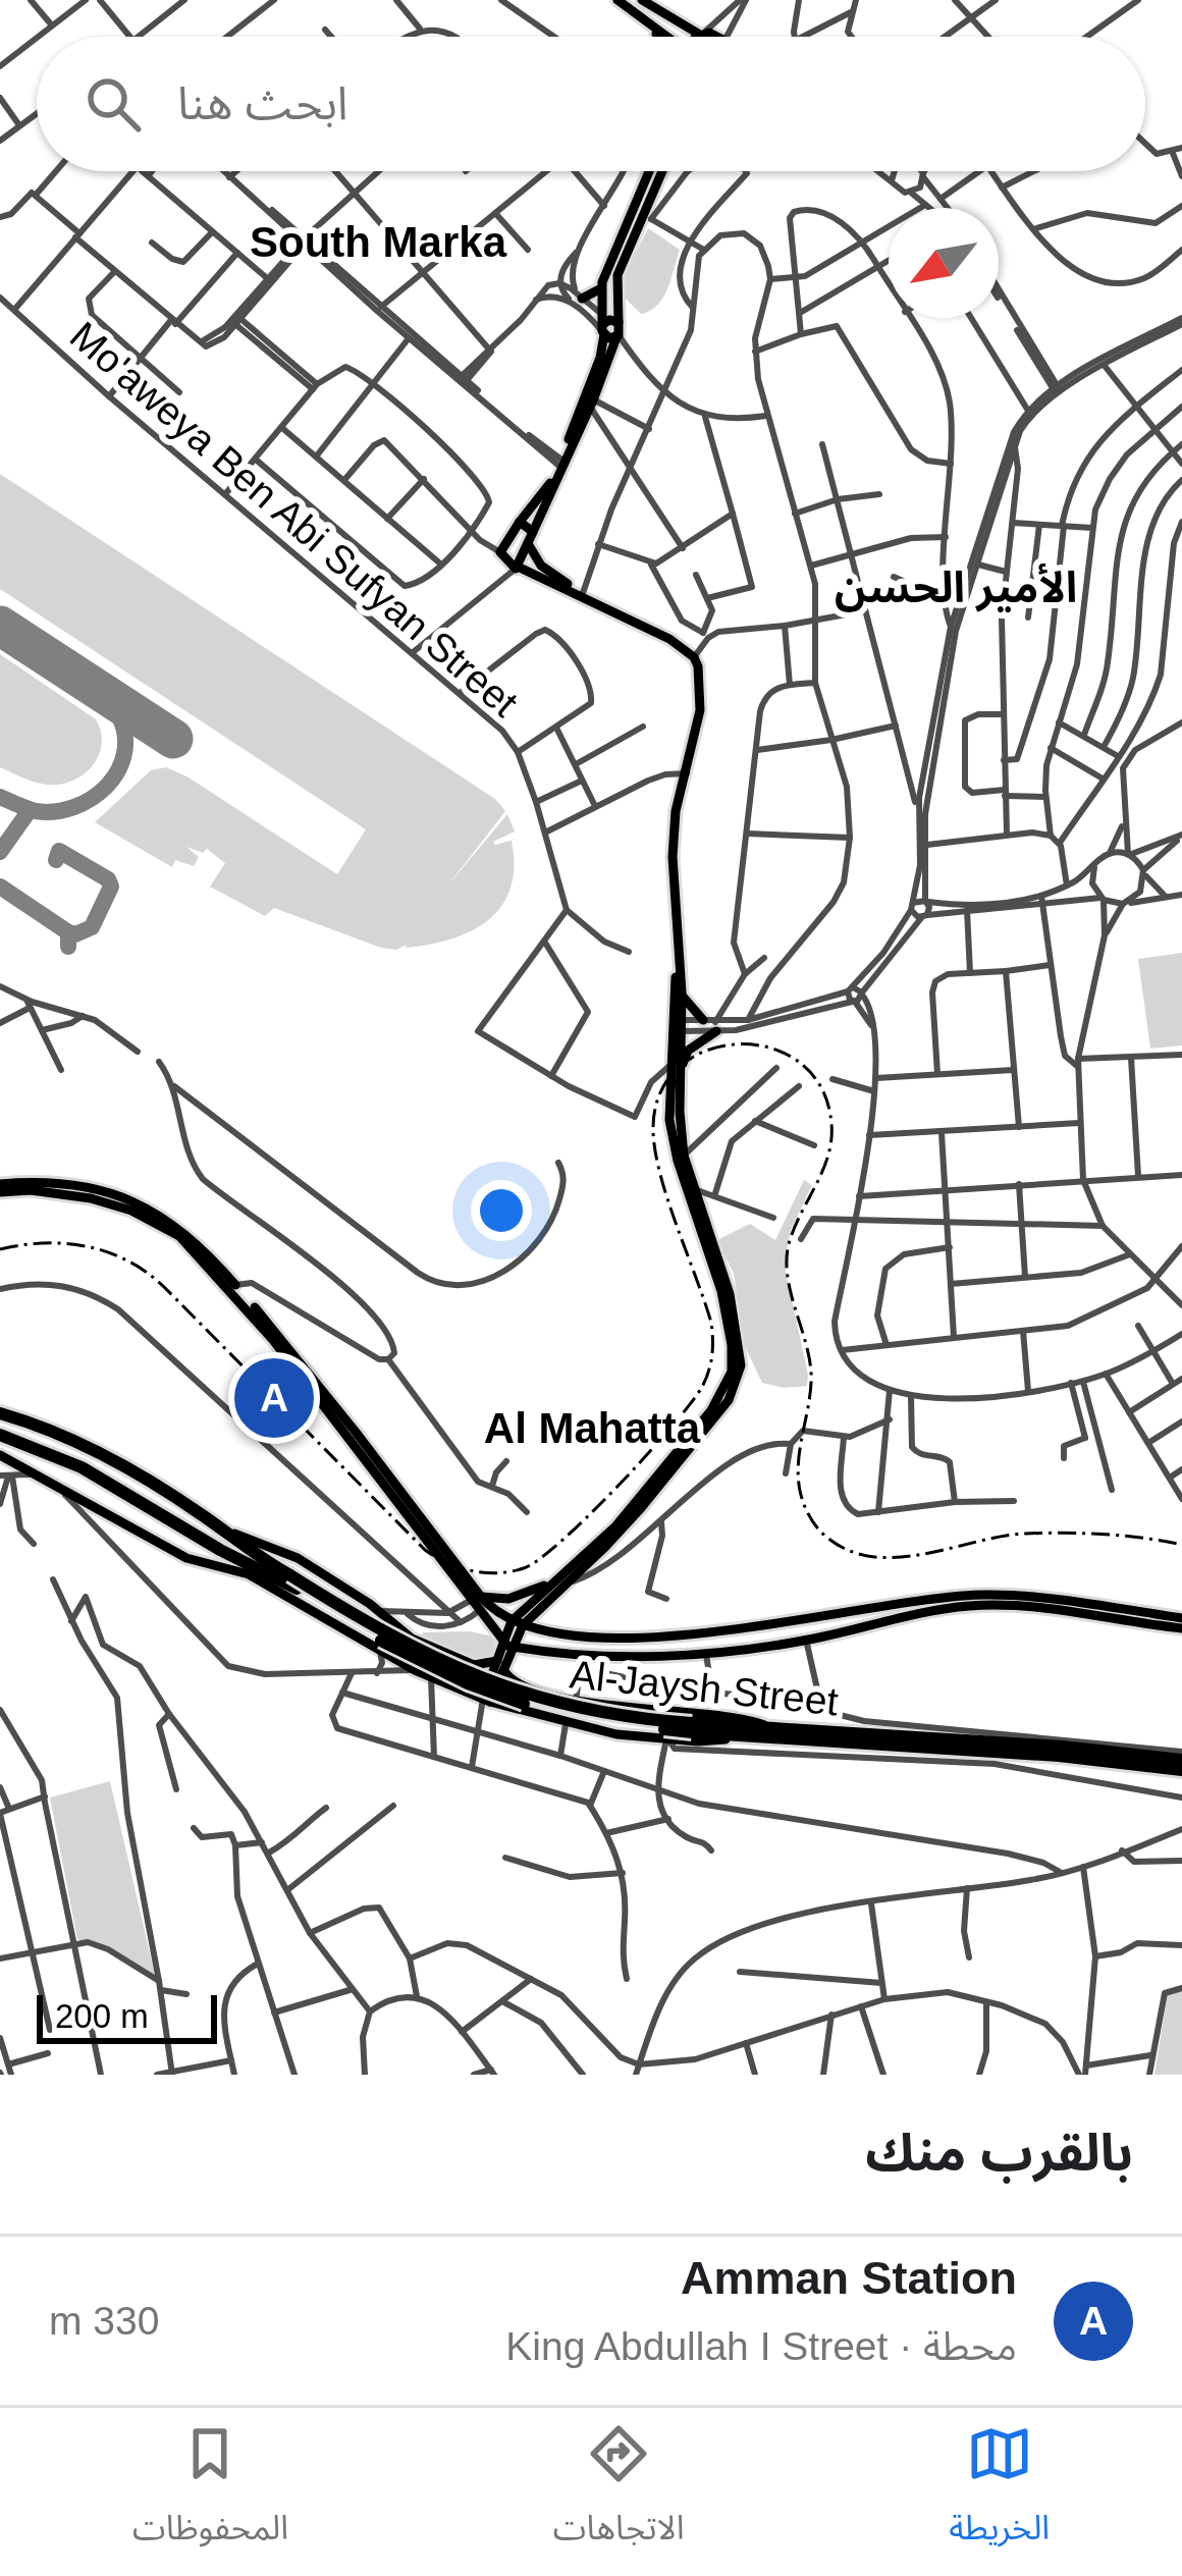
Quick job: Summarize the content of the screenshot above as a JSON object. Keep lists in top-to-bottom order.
{
  "streets": {
    "highway": ["Al-Jaysh Street"],
    "street": ["Mo'aweya Ben Abi Sufyan Street"]
  },
  "districts": ["South Marka", "الأمير الحسن", "Al Mahatta"],
  "scale_bar": "200 m",
  "north": "bottom left",
  "page": {
    "search": "ابحث هنا",
    "pins": "A",
    "scale": "200 m",
    "heading": "بالقرب منك",
    "list": [
      {
        "mark": "A",
        "name": "Amman Station",
        "note": "محطة · King Abdullah I Street",
        "value": "330 m"
      }
    ],
    "nav": ["الخريطة", "الاتجاهات", "المحفوظات"]
  }
}
